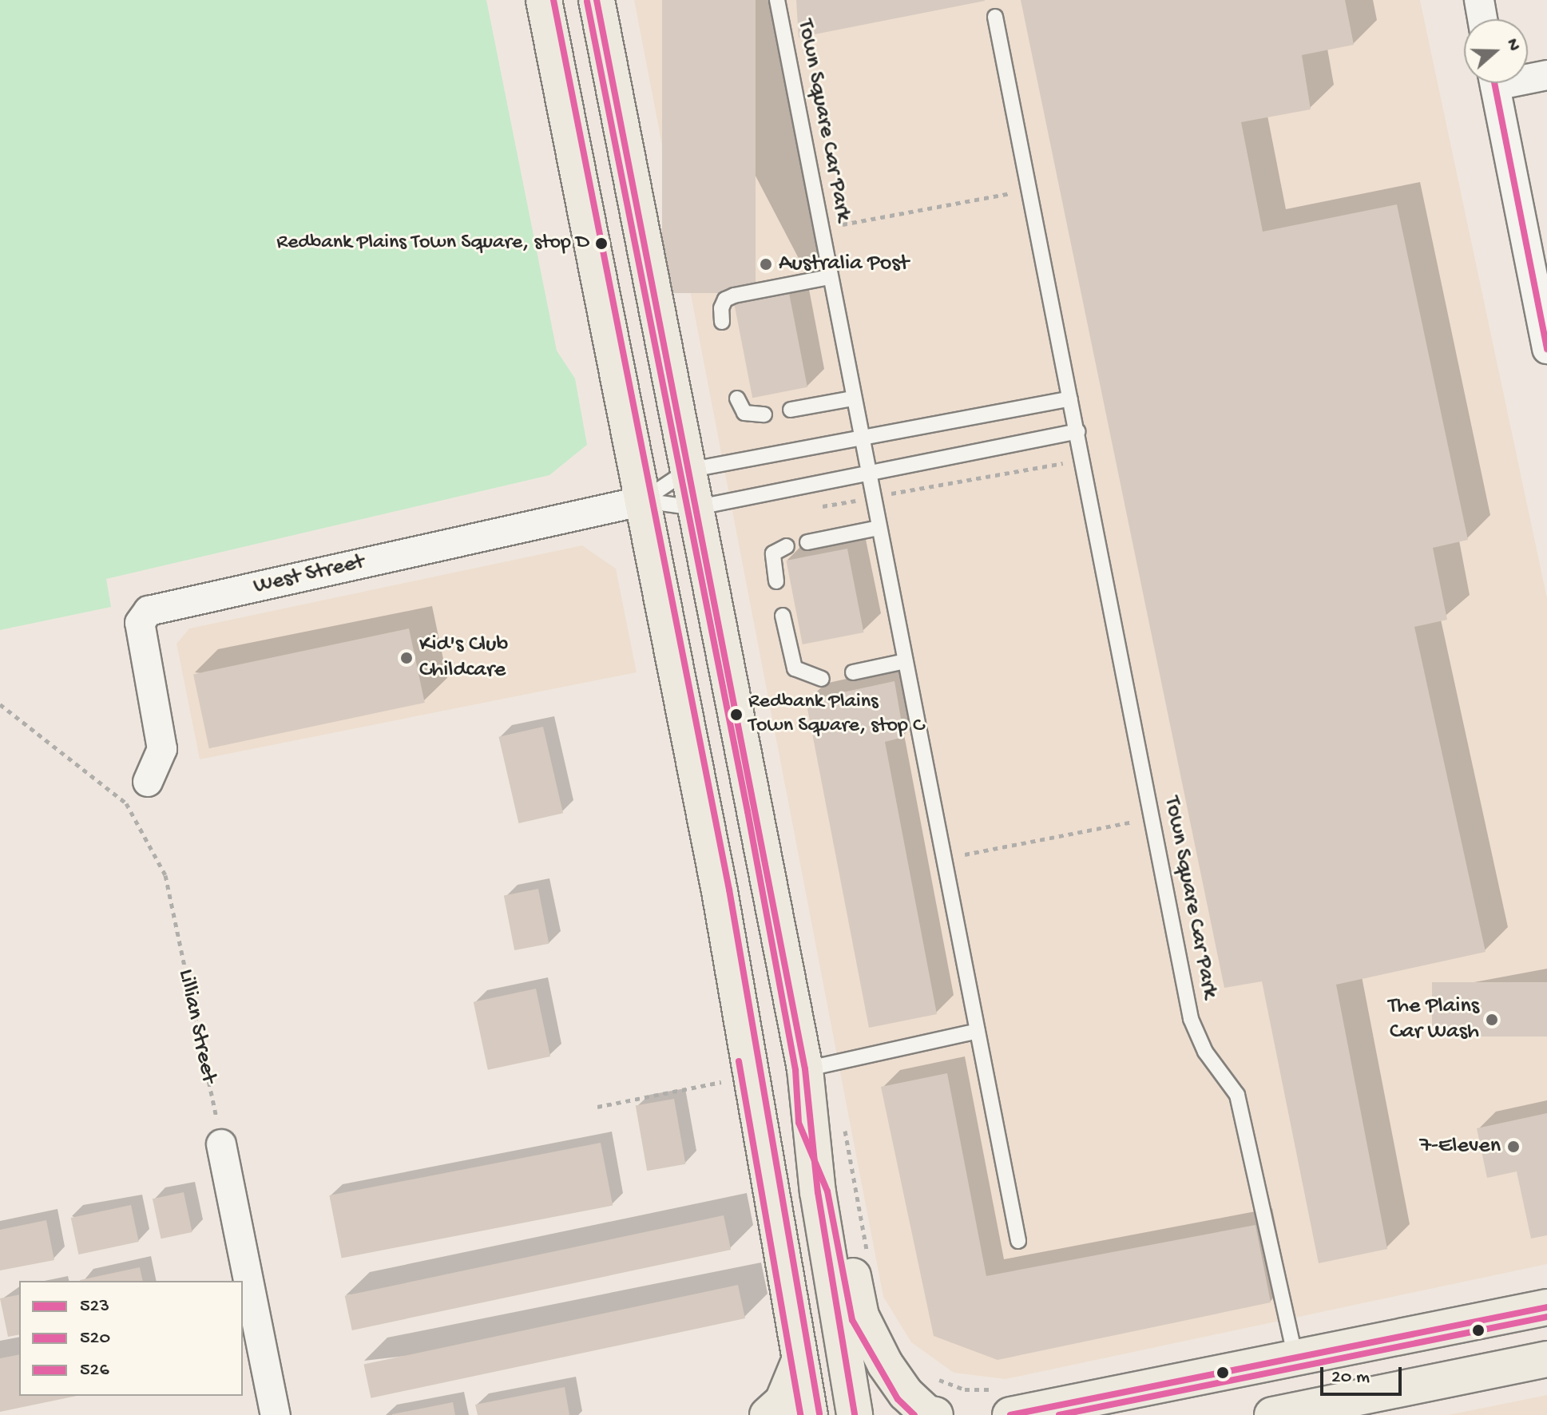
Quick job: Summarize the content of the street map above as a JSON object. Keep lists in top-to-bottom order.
{
  "streets": {
    "street": ["West Street"],
    "lane": ["Town Square Car Park"],
    "path": ["Lillian Street"]
  },
  "places": [
    "Redbank Plains Town Square, stop D",
    "Australia Post",
    "Kid's Club Childcare",
    "Redbank Plains Town Square, stop C",
    "The Plains Car Wash",
    "7-Eleven"
  ],
  "lines": ["transit line 523", "transit line 526", "transit line 520"],
  "legend": ["523", "520", "526"],
  "scale_bar": "20 m",
  "north": "right"
}
